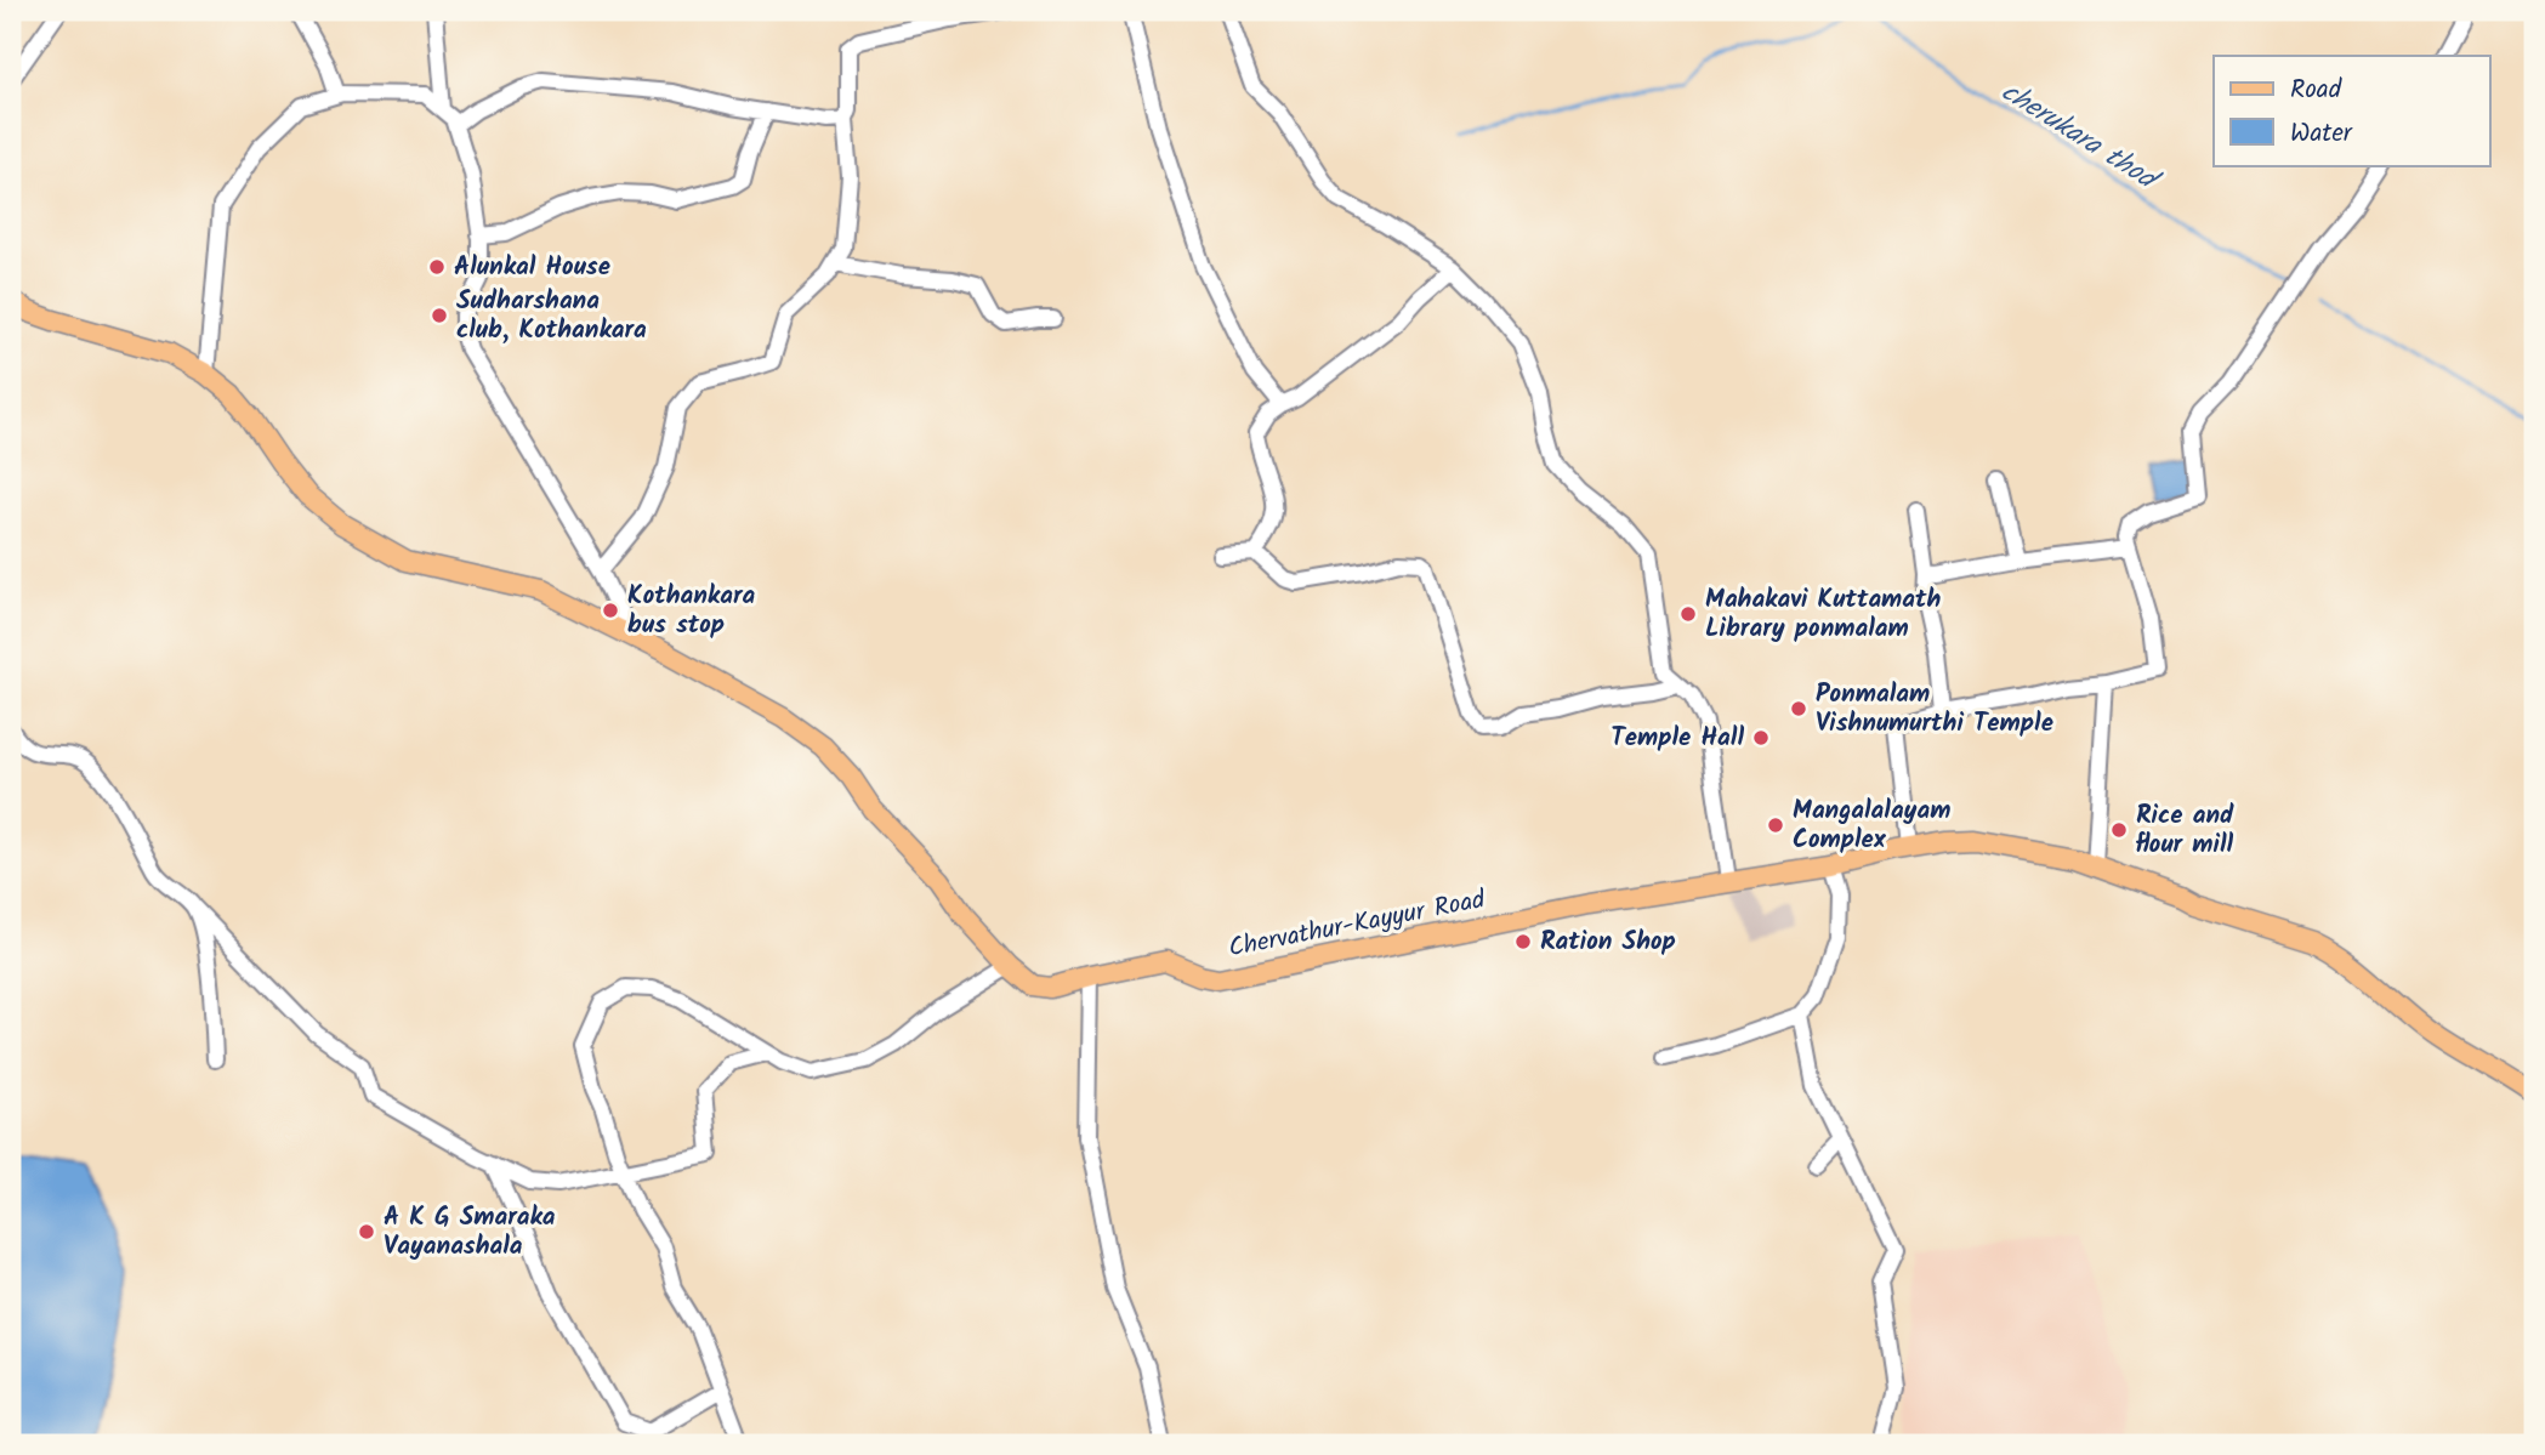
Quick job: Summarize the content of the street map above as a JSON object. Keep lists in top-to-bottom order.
{
  "streets": {
    "main road": ["Chervathur-Kayyur Road"]
  },
  "water": ["cherukara thod"],
  "places": [
    "Alunkal House",
    "Sudharshana club, Kothankara",
    "Kothankara bus stop",
    "Mahakavi Kuttamath Library ponmalam",
    "Ponmalam Vishnumurthi Temple",
    "Temple Hall",
    "Mangalalayam Complex",
    "Rice and flour mill",
    "Ration Shop",
    "A K G Smaraka Vayanashala"
  ],
  "legend": ["Road", "Water"]
}
